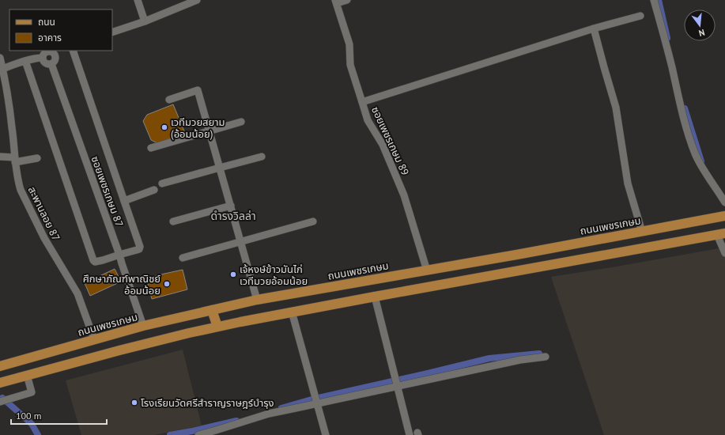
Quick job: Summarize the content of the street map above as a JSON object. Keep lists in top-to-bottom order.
{
  "streets": {
    "main road": ["ถนนเพชรเกษม"],
    "street": ["ซอยเพชรเกษม 89", "ซอยเพชรเกษม 87", "สะพานลอย 87"]
  },
  "crossings": [
    ["ซอยเพชรเกษม 89", "ถนนเพชรเกษม"],
    ["ซอยเพชรเกษม 87", "ถนนเพชรเกษม"],
    ["สะพานลอย 87", "ถนนเพชรเกษม"]
  ],
  "districts": ["ดำรงวิลล่า"],
  "places": [
    "เวทีมวยสยาม (อ้อมน้อย)",
    "เจ้หงษ์ข้าวมันไก่ เวทีมวยอ้อมน้อย",
    "ศึกษาภัณฑ์พาณิชย์ อ้อมน้อย",
    "โรงเรียนวัดศรีสําราญราษฎร์บํารุง"
  ],
  "legend": ["ถนน", "อาคาร"],
  "scale_bar": "100 m",
  "north": "bottom"
}
